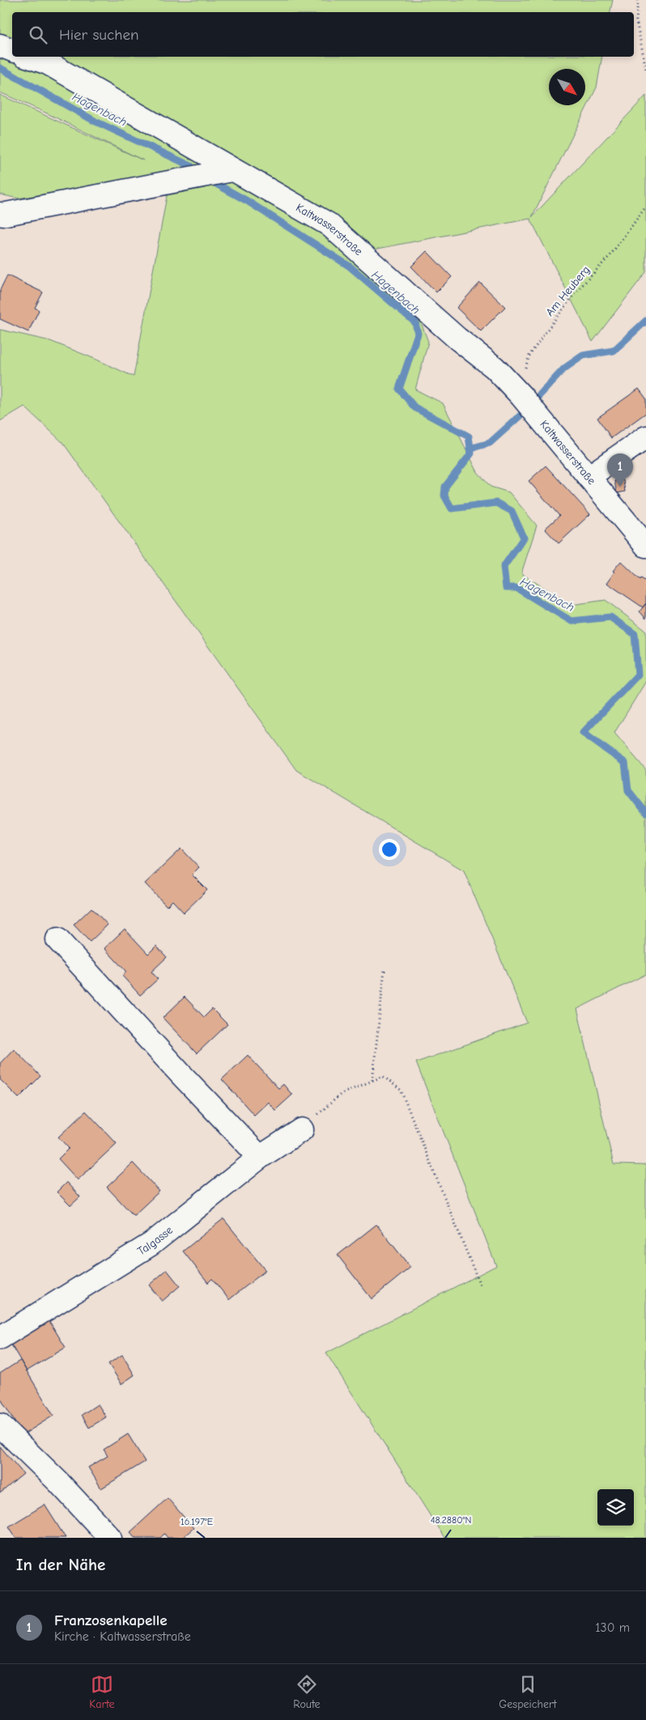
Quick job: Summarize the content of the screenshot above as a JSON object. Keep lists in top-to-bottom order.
{
  "streets": {
    "street": ["Kaltwasserstraße", "Talgasse"],
    "path": ["Am Heuberg"]
  },
  "crossings": [
    ["Kaltwasserstraße", "Am Heuberg"]
  ],
  "water": ["Hagenbach"],
  "north": "bottom right",
  "page": {
    "search": "Hier suchen",
    "pins": "1",
    "heading": "In der Nähe",
    "list": [
      {
        "mark": "1",
        "name": "Franzosenkapelle",
        "note": "Kirche · Kaltwasserstraße",
        "value": "130 m"
      }
    ],
    "nav": ["Karte", "Route", "Gespeichert"]
  },
  "coordinates": ["48.2880°N", "16.197°E"]
}
